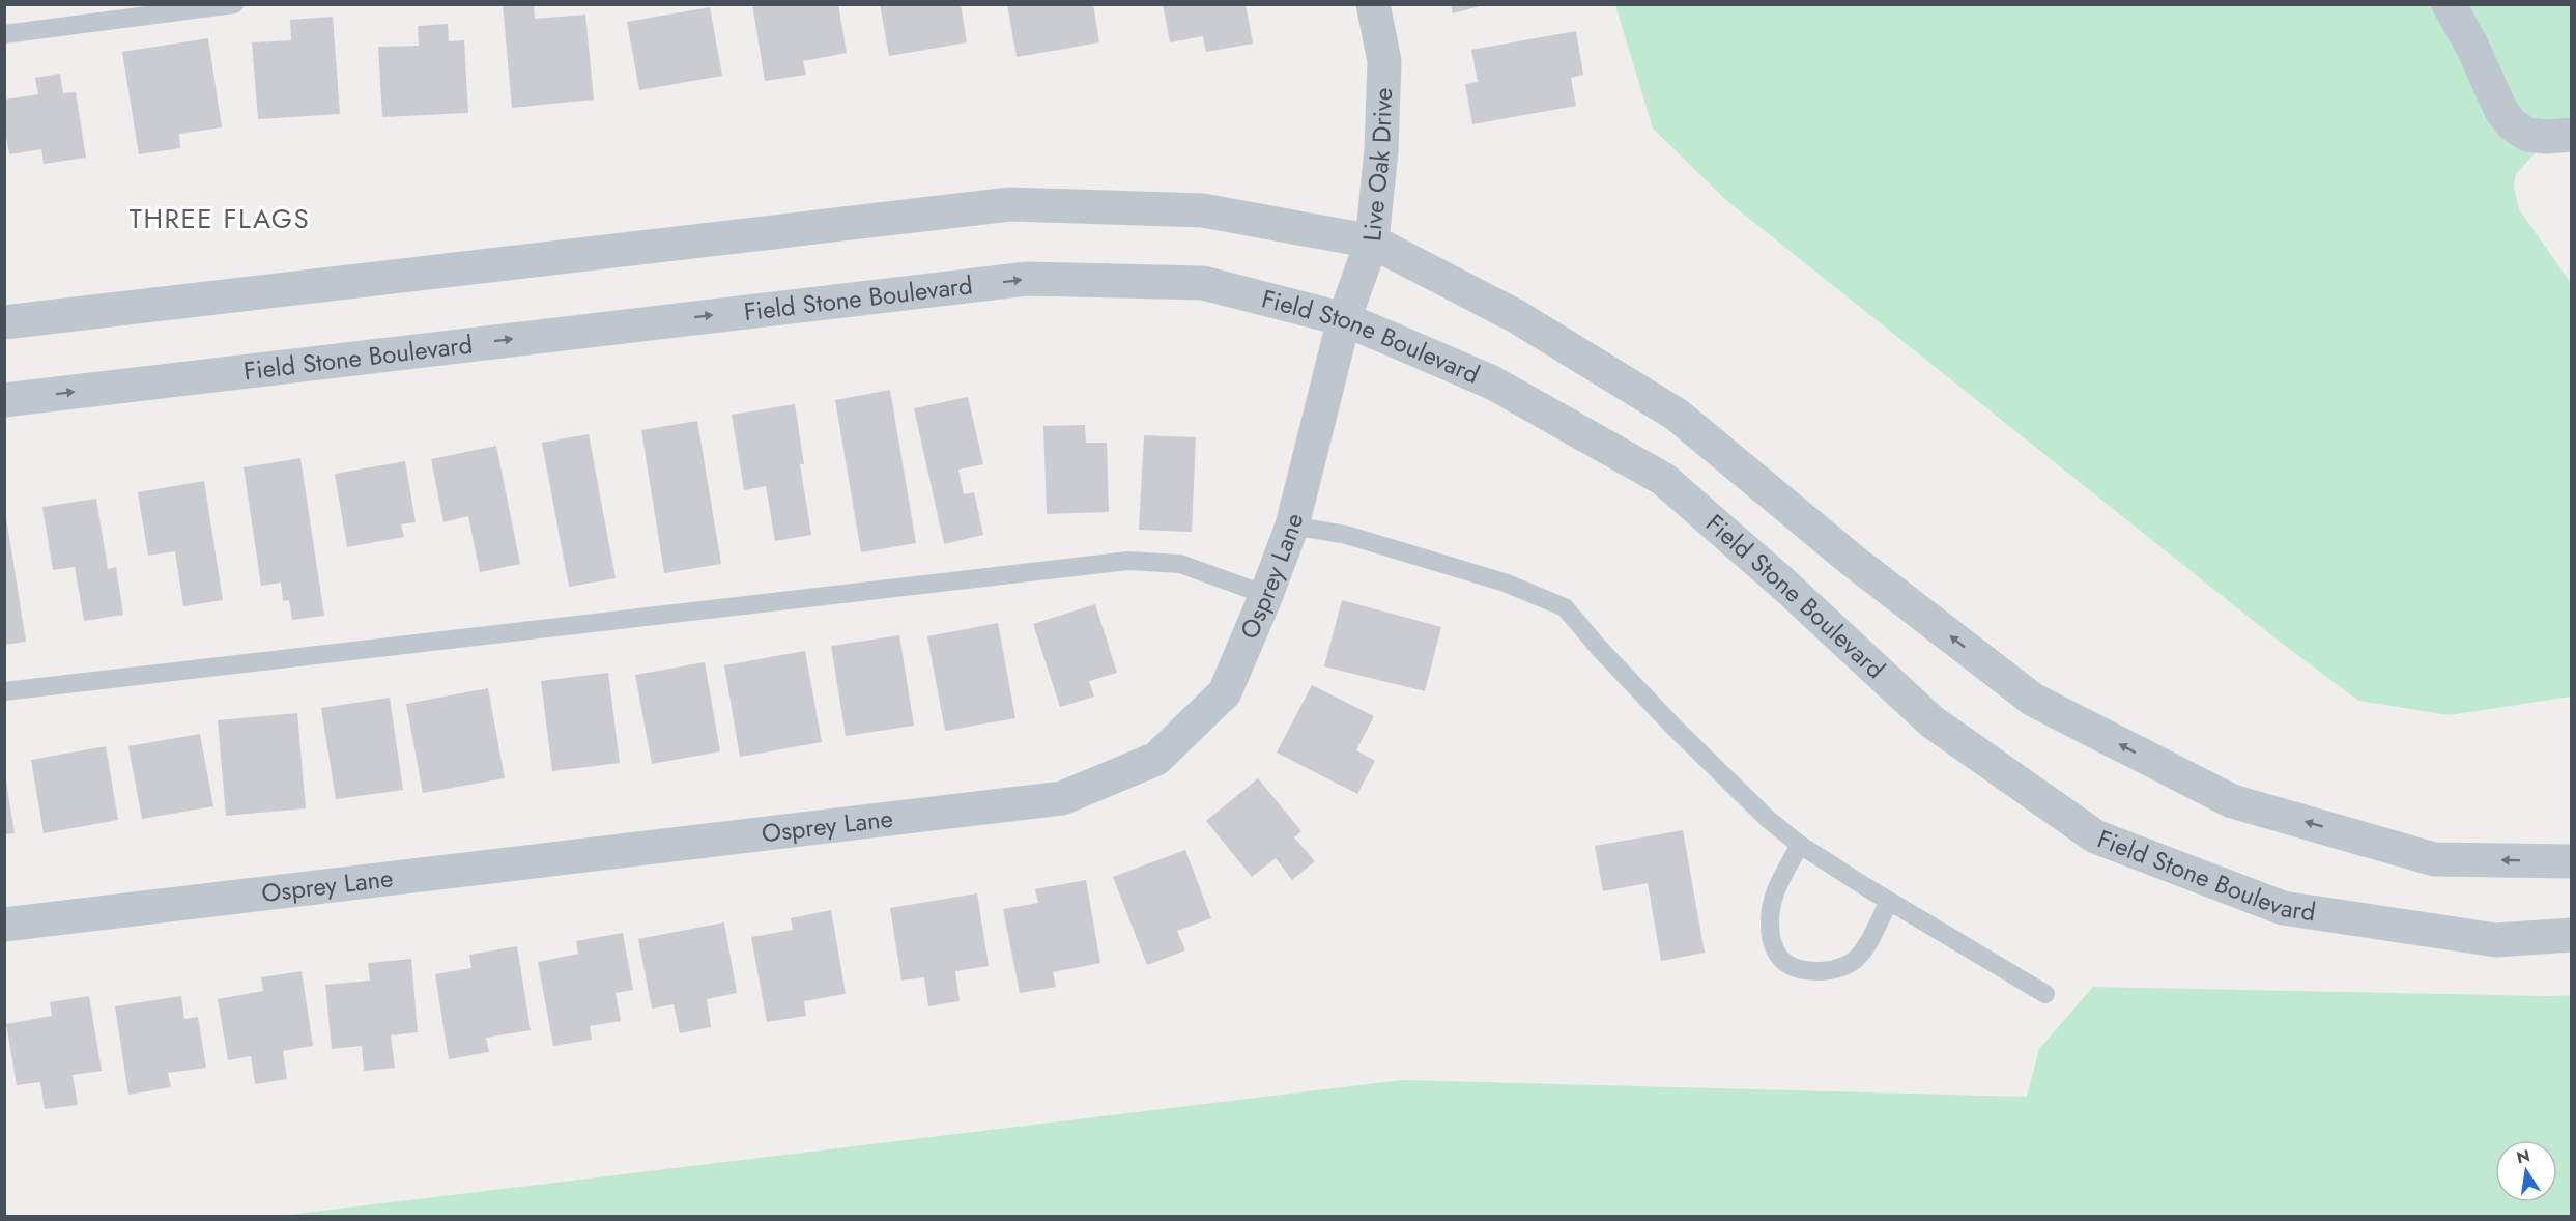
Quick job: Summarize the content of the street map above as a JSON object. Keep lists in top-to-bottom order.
{
  "streets": {
    "street": ["Live Oak Drive", "Field Stone Boulevard", "Osprey Lane"]
  },
  "crossings": [
    ["Live Oak Drive", "Field Stone Boulevard"],
    ["Live Oak Drive", "Osprey Lane"],
    ["Field Stone Boulevard", "Osprey Lane"]
  ],
  "districts": ["THREE FLAGS"],
  "north": "top"
}
